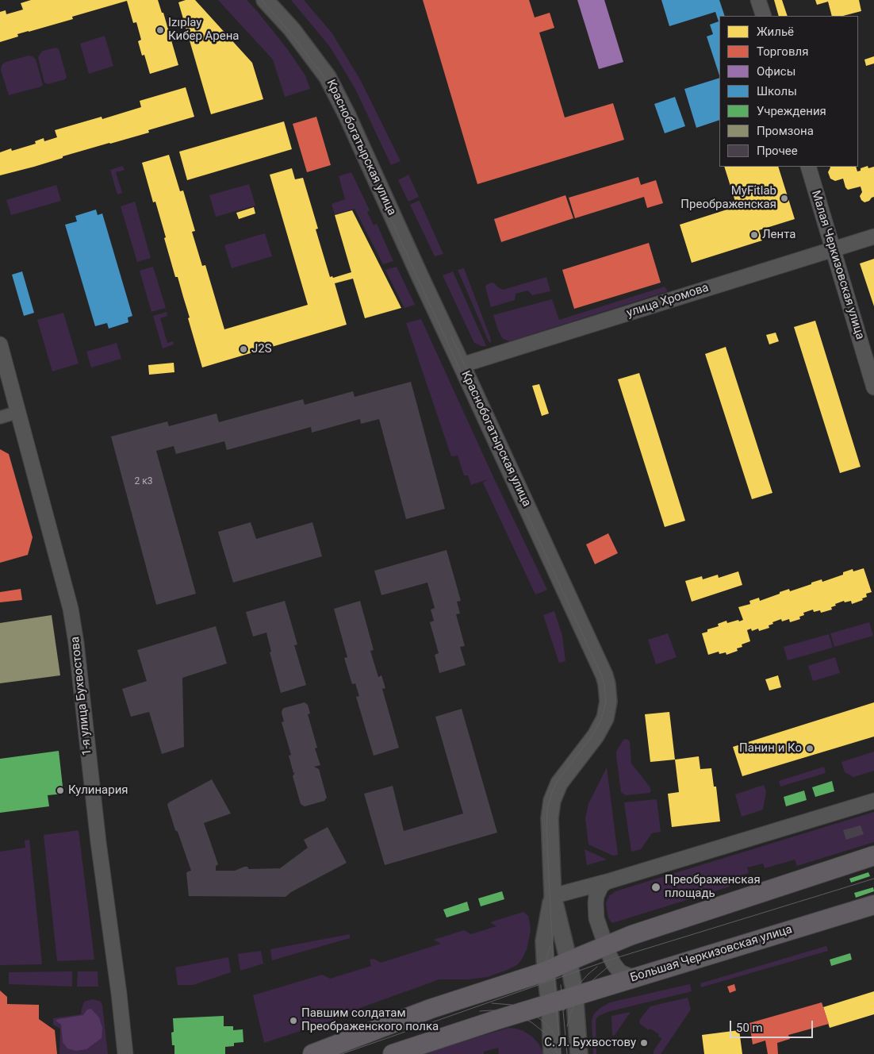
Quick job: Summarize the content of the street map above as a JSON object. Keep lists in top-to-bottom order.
{
  "streets": {
    "main road": ["Краснобогатырская улица", "Большая Черкизовская улица"],
    "street": ["Малая Черкизовская улица", "улица Хромова", "1-я улица Бухвостова"]
  },
  "crossings": [
    ["Краснобогатырская улица", "улица Хромова"],
    ["Краснобогатырская улица", "Большая Черкизовская улица"],
    ["Малая Черкизовская улица", "улица Хромова"]
  ],
  "places": [
    "Izıplay Кибер Арена",
    "MyFitlab Преображенская",
    "Лента",
    "J2S",
    "Панин и Ко",
    "Кулинария",
    "Преображенская площадь",
    "Павшим солдатам Преображенского полка",
    "С. Л. Бухвостову"
  ],
  "house_numbers": ["2 к3"],
  "legend": [
    "Жильё",
    "Торговля",
    "Офисы",
    "Школы",
    "Учреждения",
    "Промзона",
    "Прочее"
  ],
  "scale_bar": "50 m"
}
